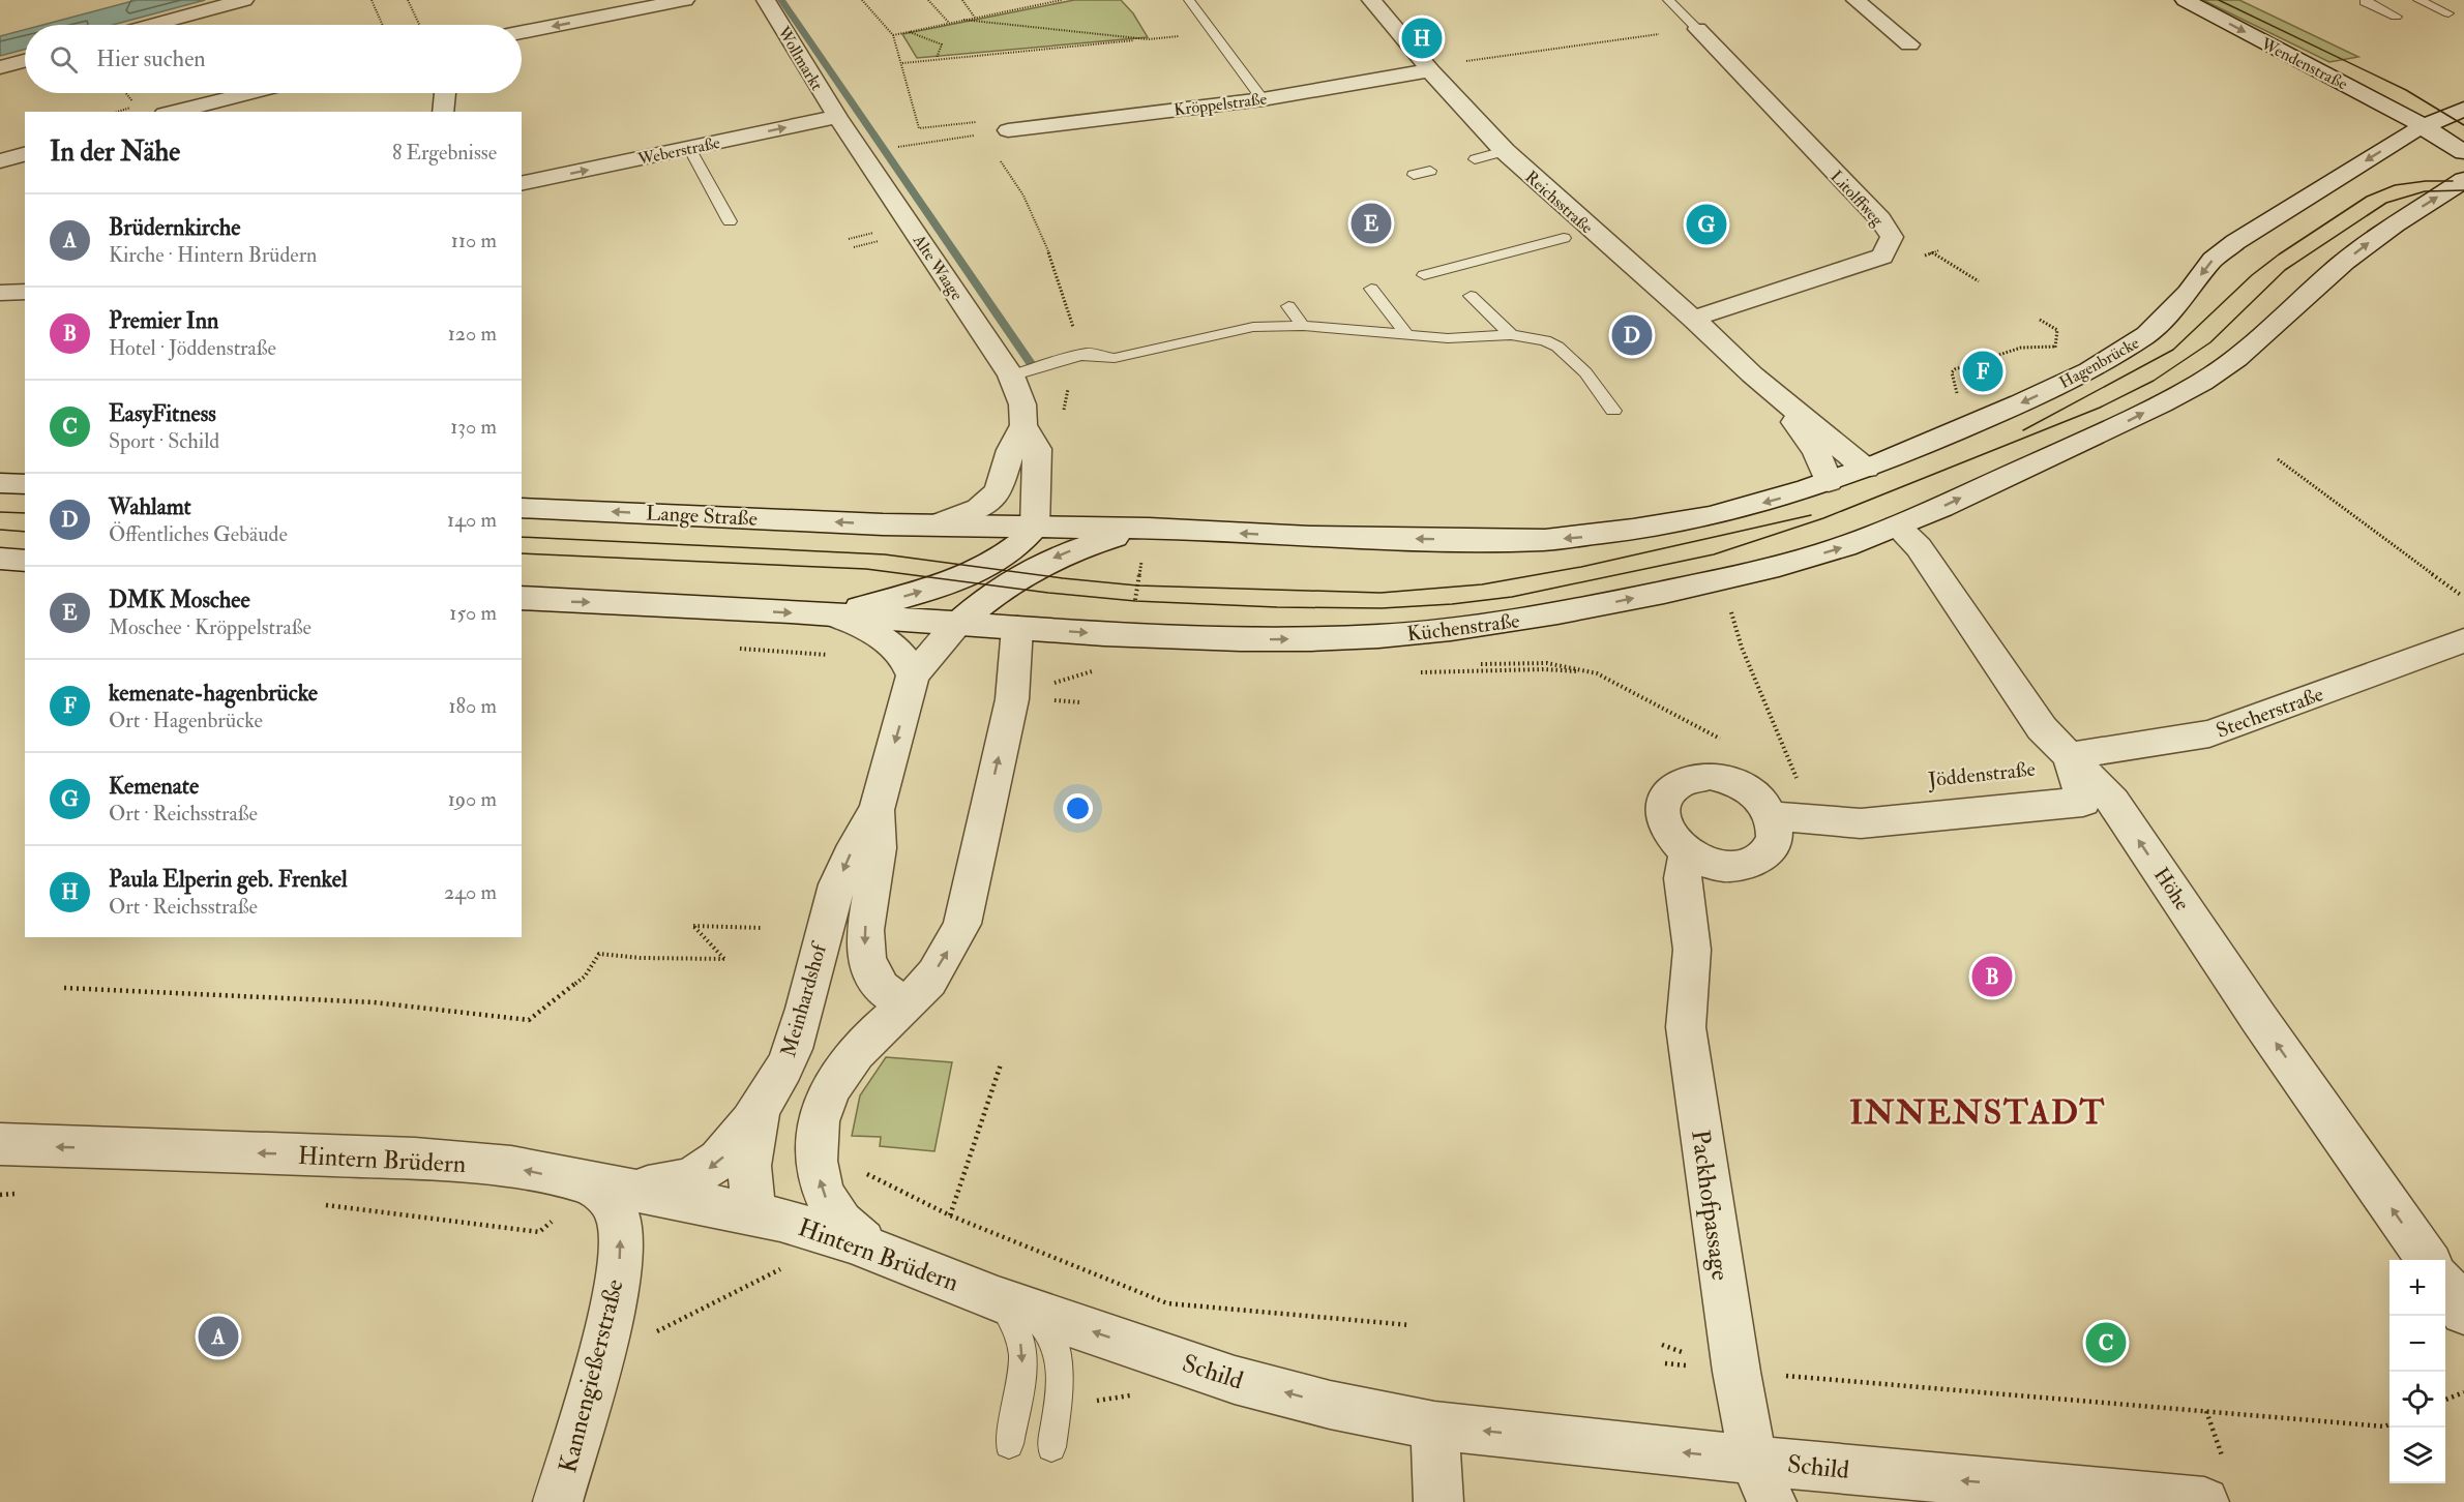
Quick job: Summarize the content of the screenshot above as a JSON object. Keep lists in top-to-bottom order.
{
  "streets": {
    "street": [
      "Wollmarkt",
      "Wendenstraße",
      "Kröppelstraße",
      "Weberstraße",
      "Litolffweg",
      "Reichsstraße",
      "Alte Waage",
      "Hagenbrücke",
      "Lange Straße",
      "Küchenstraße",
      "Stecherstraße",
      "Jöddenstraße",
      "Höhe",
      "Meinhardshof",
      "Hintern Brüdern",
      "Packhofpassage",
      "Schild",
      "Kannengießerstraße"
    ]
  },
  "crossings": [
    ["Wollmarkt", "Weberstraße"],
    ["Wollmarkt", "Alte Waage"],
    ["Wendenstraße", "Hagenbrücke"],
    ["Kröppelstraße", "Reichsstraße"],
    ["Weberstraße", "Alte Waage"],
    ["Litolffweg", "Reichsstraße"],
    ["Reichsstraße", "Hagenbrücke"],
    ["Alte Waage", "Lange Straße"],
    ["Küchenstraße", "Höhe"],
    ["Stecherstraße", "Jöddenstraße"],
    ["Stecherstraße", "Höhe"],
    ["Jöddenstraße", "Höhe"],
    ["Jöddenstraße", "Packhofpassage"],
    ["Meinhardshof", "Hintern Brüdern"],
    ["Meinhardshof", "Kannengießerstraße"],
    ["Hintern Brüdern", "Schild"],
    ["Hintern Brüdern", "Kannengießerstraße"],
    ["Packhofpassage", "Schild"]
  ],
  "one_way": [
    "Wendenstraße",
    "Höhe",
    "Hintern Brüdern",
    "Schild"
  ],
  "districts": ["INNENSTADT"],
  "page": {
    "pins": [
      "H",
      "E",
      "G",
      "D",
      "F",
      "B",
      "A",
      "C"
    ],
    "search": "Hier suchen",
    "heading": ["In der Nähe", "8 Ergebnisse"],
    "list": [
      {
        "mark": "A",
        "name": "Brüdernkirche",
        "note": "Kirche · Hintern Brüdern",
        "value": "110 m"
      },
      {
        "mark": "B",
        "name": "Premier Inn",
        "note": "Hotel · Jöddenstraße",
        "value": "120 m"
      },
      {
        "mark": "C",
        "name": "EasyFitness",
        "note": "Sport · Schild",
        "value": "130 m"
      },
      {
        "mark": "D",
        "name": "Wahlamt",
        "note": "Öffentliches Gebäude",
        "value": "140 m"
      },
      {
        "mark": "E",
        "name": "DMK Moschee",
        "note": "Moschee · Kröppelstraße",
        "value": "150 m"
      },
      {
        "mark": "F",
        "name": "kemenate-hagenbrücke",
        "note": "Ort · Hagenbrücke",
        "value": "180 m"
      },
      {
        "mark": "G",
        "name": "Kemenate",
        "note": "Ort · Reichsstraße",
        "value": "190 m"
      },
      {
        "mark": "H",
        "name": "Paula Elperin geb. Frenkel",
        "note": "Ort · Reichsstraße",
        "value": "240 m"
      }
    ],
    "map_buttons": ["+", "−"]
  }
}
